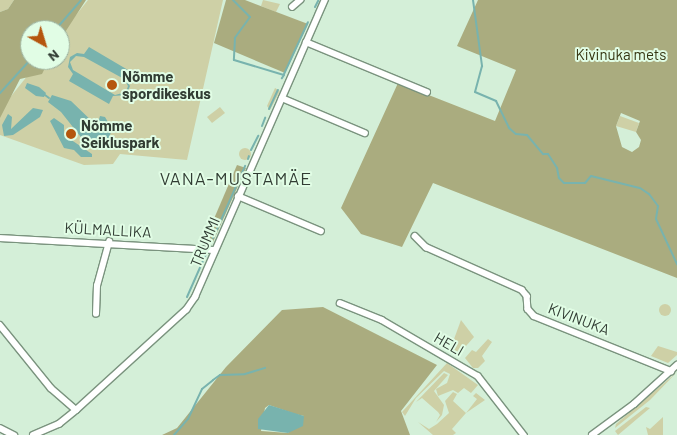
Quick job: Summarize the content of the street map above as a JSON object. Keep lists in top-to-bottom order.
{
  "streets": {
    "street": [
      "KÜLMALLIKA",
      "TRUMMI",
      "KIVINUKA",
      "HELI"
    ]
  },
  "crossings": [
    ["KÜLMALLIKA", "TRUMMI"]
  ],
  "districts": ["VANA-MUSTAMÄE"],
  "parks": ["Kivinuka mets"],
  "places": ["Nõmme spordikeskus", "Nõmme Seikluspark"],
  "north": "bottom right"
}
